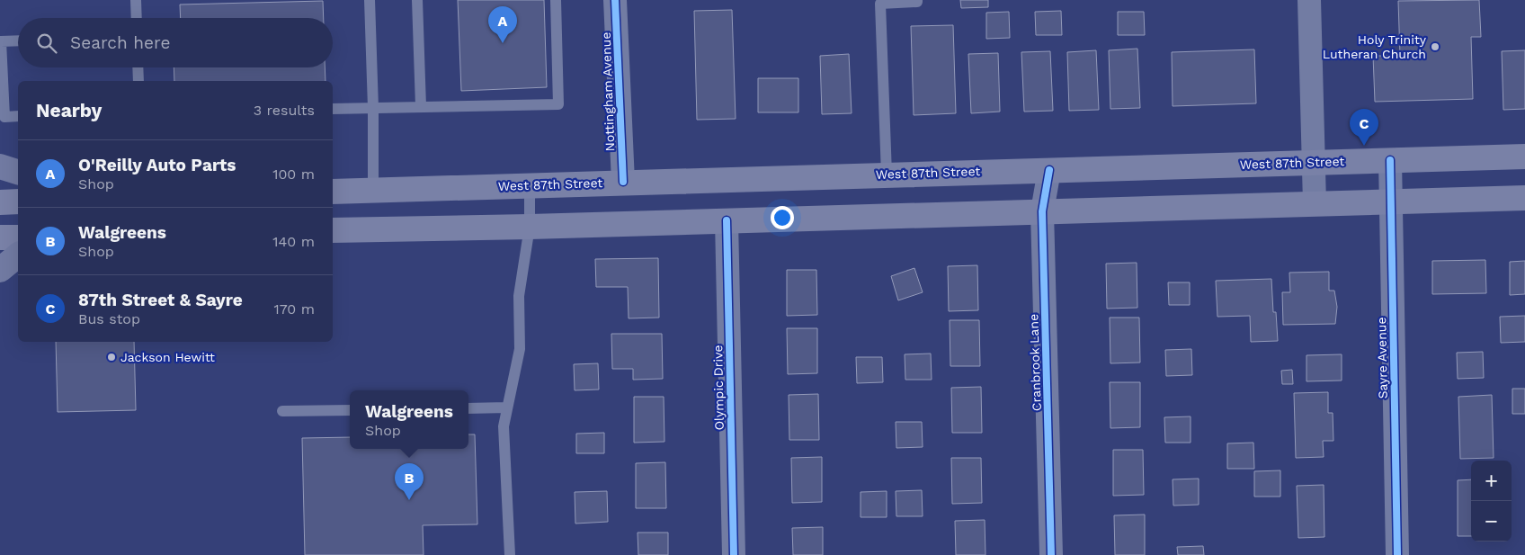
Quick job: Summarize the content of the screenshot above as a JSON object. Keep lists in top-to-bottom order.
{
  "streets": {
    "main road": ["West 87th Street"],
    "street": [
      "Nottingham Avenue",
      "Sayre Avenue",
      "Cranbrook Lane",
      "Olympic Drive"
    ]
  },
  "crossings": [
    ["Nottingham Avenue", "West 87th Street"],
    ["West 87th Street", "Sayre Avenue"],
    ["West 87th Street", "Cranbrook Lane"]
  ],
  "places": ["Holy Trinity Lutheran Church", "Jackson Hewitt"],
  "page": {
    "pins": ["A", "C", "B"],
    "search": "Search here",
    "heading": ["Nearby", "3 results"],
    "list": [
      {
        "mark": "A",
        "name": "O'Reilly Auto Parts",
        "note": "Shop",
        "value": "100 m"
      },
      {
        "mark": "B",
        "name": "Walgreens",
        "note": "Shop",
        "value": "140 m"
      },
      {
        "mark": "C",
        "name": "87th Street & Sayre",
        "note": "Bus stop",
        "value": "170 m"
      }
    ],
    "popup": ["Walgreens", "Shop"],
    "map_buttons": ["+", "−"]
  }
}
